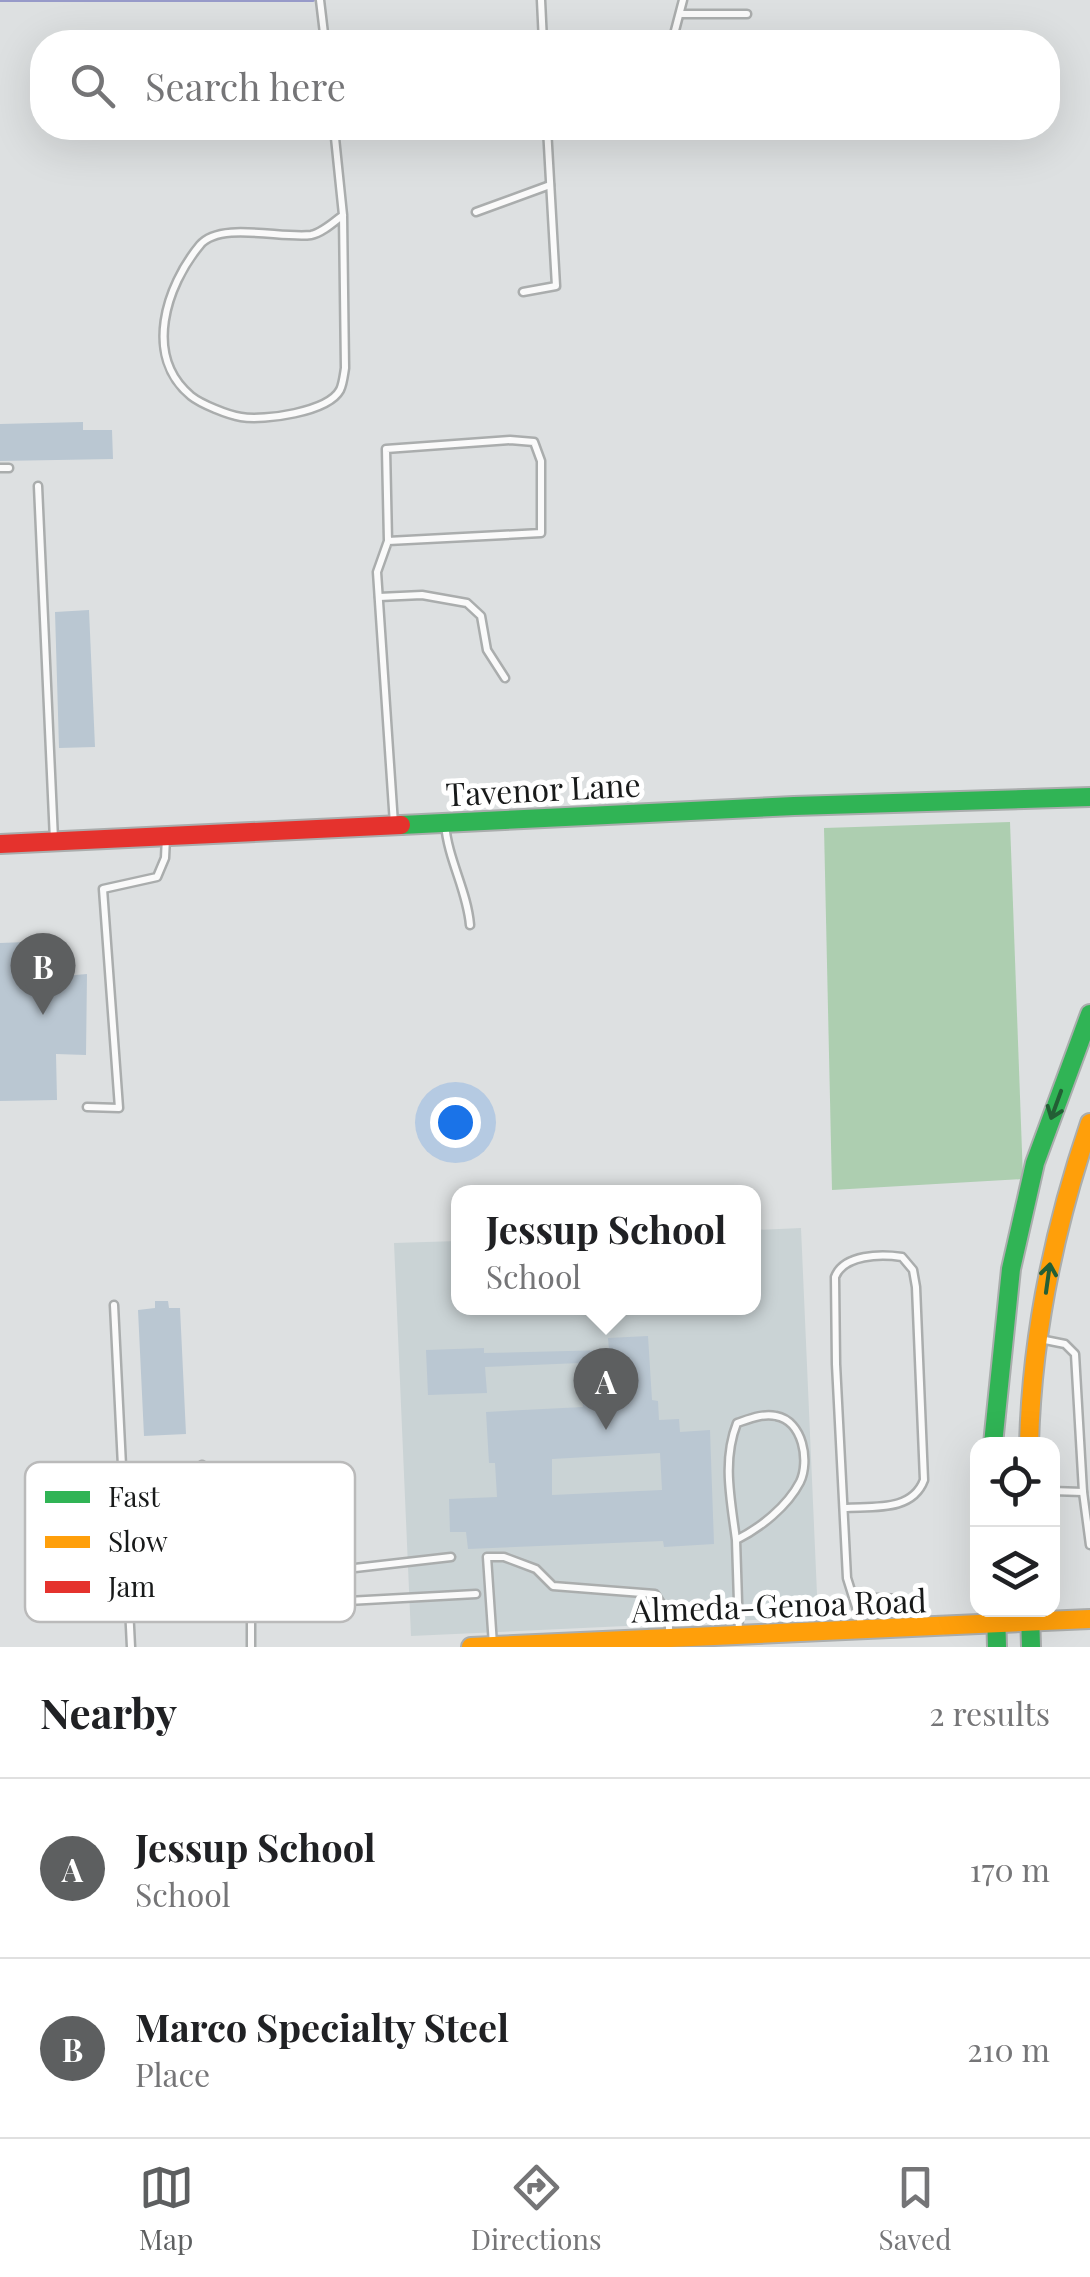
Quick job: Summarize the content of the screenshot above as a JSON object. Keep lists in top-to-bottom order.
{
  "streets": {
    "main road": ["Tavenor Lane", "Almeda-Genoa Road"]
  },
  "legend": ["Fast", "Slow", "Jam"],
  "page": {
    "search": "Search here",
    "pins": ["B", "A"],
    "popup": ["Jessup School", "School"],
    "heading": ["Nearby", "2 results"],
    "list": [
      {
        "mark": "A",
        "name": "Jessup School",
        "note": "School",
        "value": "170 m"
      },
      {
        "mark": "B",
        "name": "Marco Specialty Steel",
        "note": "Place",
        "value": "210 m"
      }
    ],
    "nav": ["Map", "Directions", "Saved"]
  }
}
